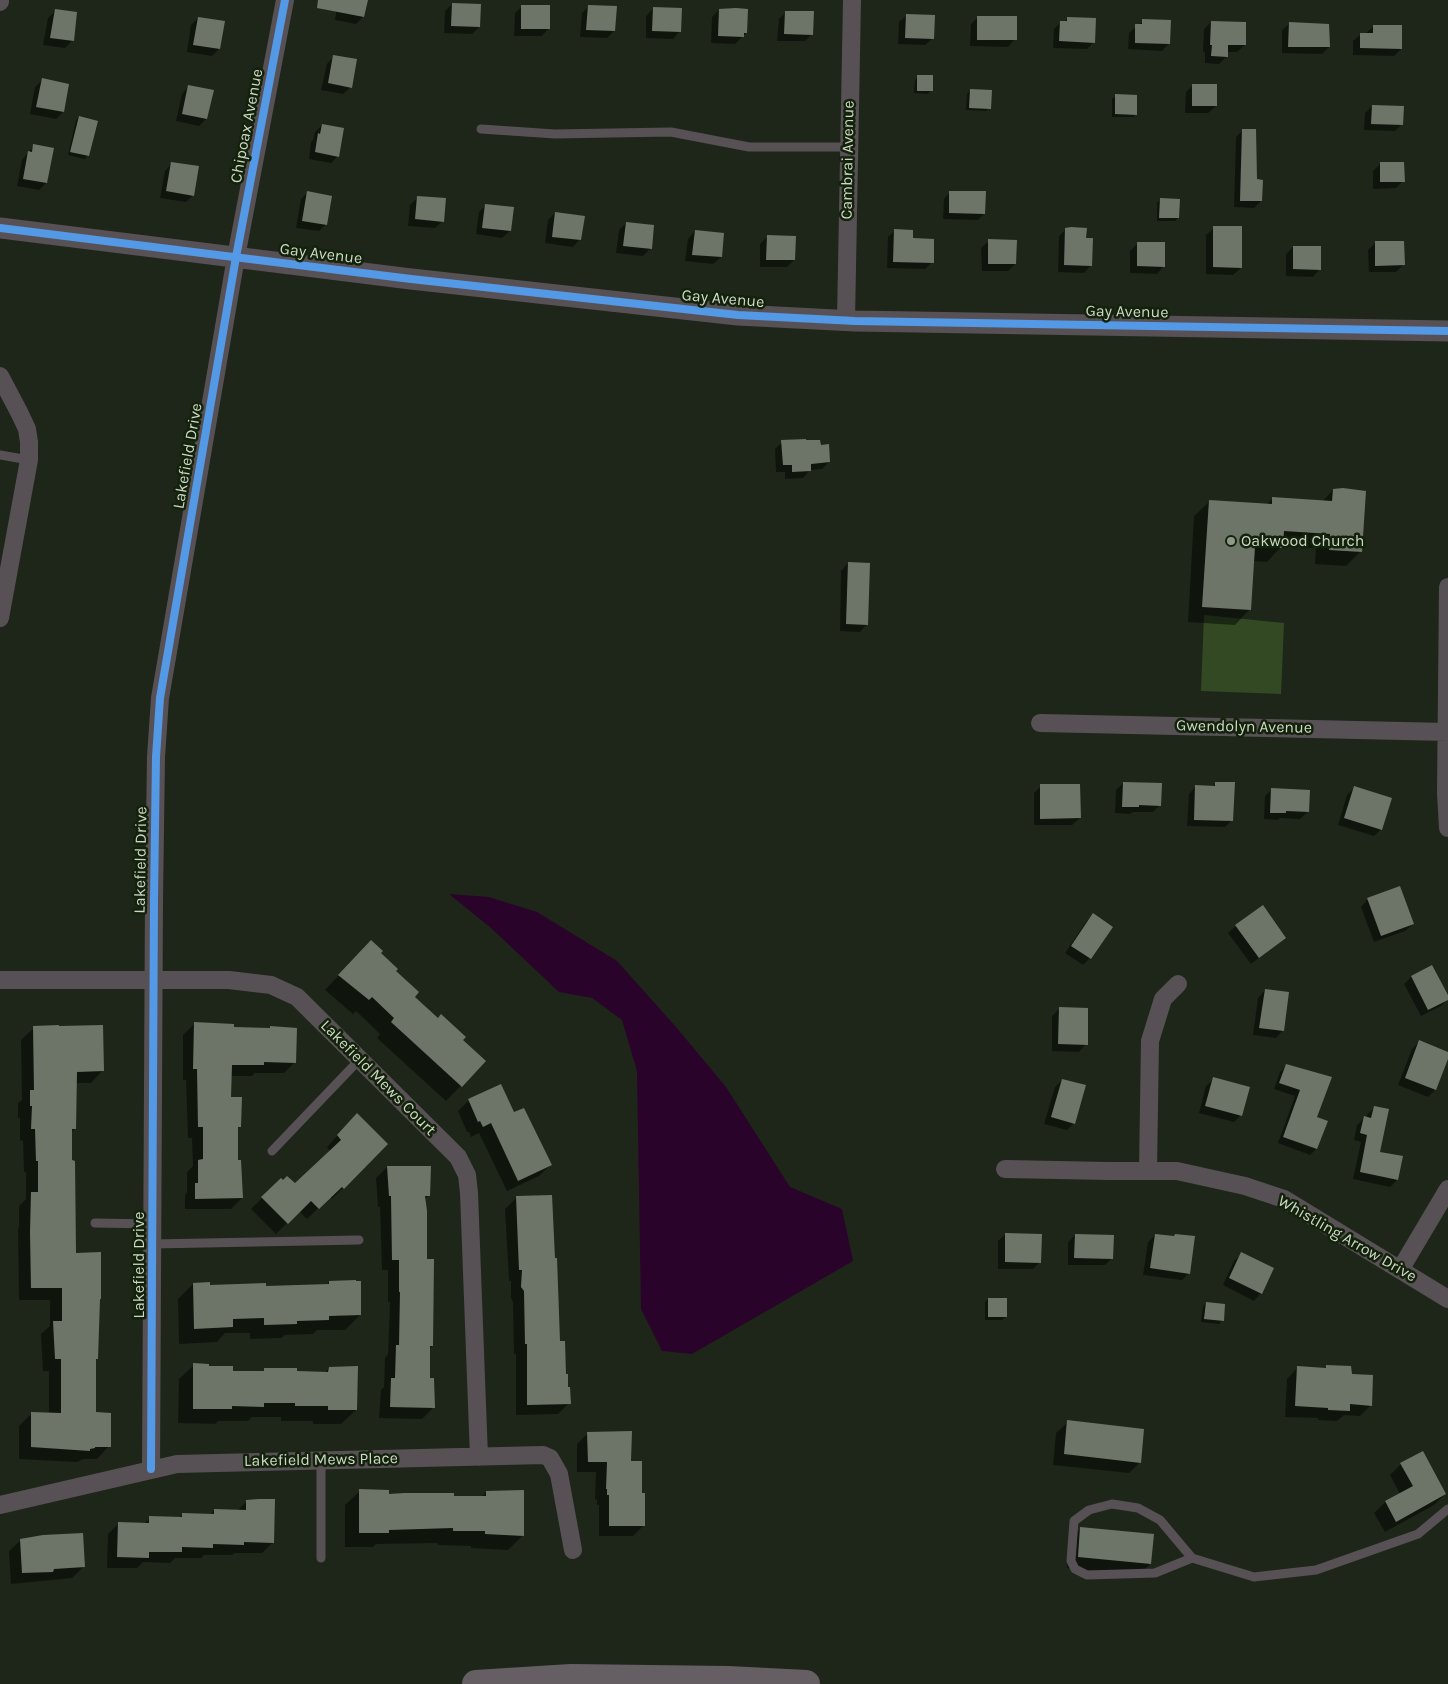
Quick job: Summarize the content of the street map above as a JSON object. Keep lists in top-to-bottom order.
{
  "streets": {
    "street": [
      "Chipoax Avenue",
      "Cambrai Avenue",
      "Gay Avenue",
      "Lakefield Drive",
      "Gwendolyn Avenue",
      "Lakefield Mews Court",
      "Whistling Arrow Drive",
      "Lakefield Mews Place"
    ]
  },
  "crossings": [
    ["Chipoax Avenue", "Gay Avenue"],
    ["Chipoax Avenue", "Lakefield Drive"],
    ["Cambrai Avenue", "Gay Avenue"],
    ["Gay Avenue", "Lakefield Drive"],
    ["Lakefield Drive", "Lakefield Mews Court"],
    ["Lakefield Drive", "Lakefield Mews Place"],
    ["Lakefield Mews Court", "Lakefield Mews Place"]
  ],
  "places": ["Oakwood Church"]
}
